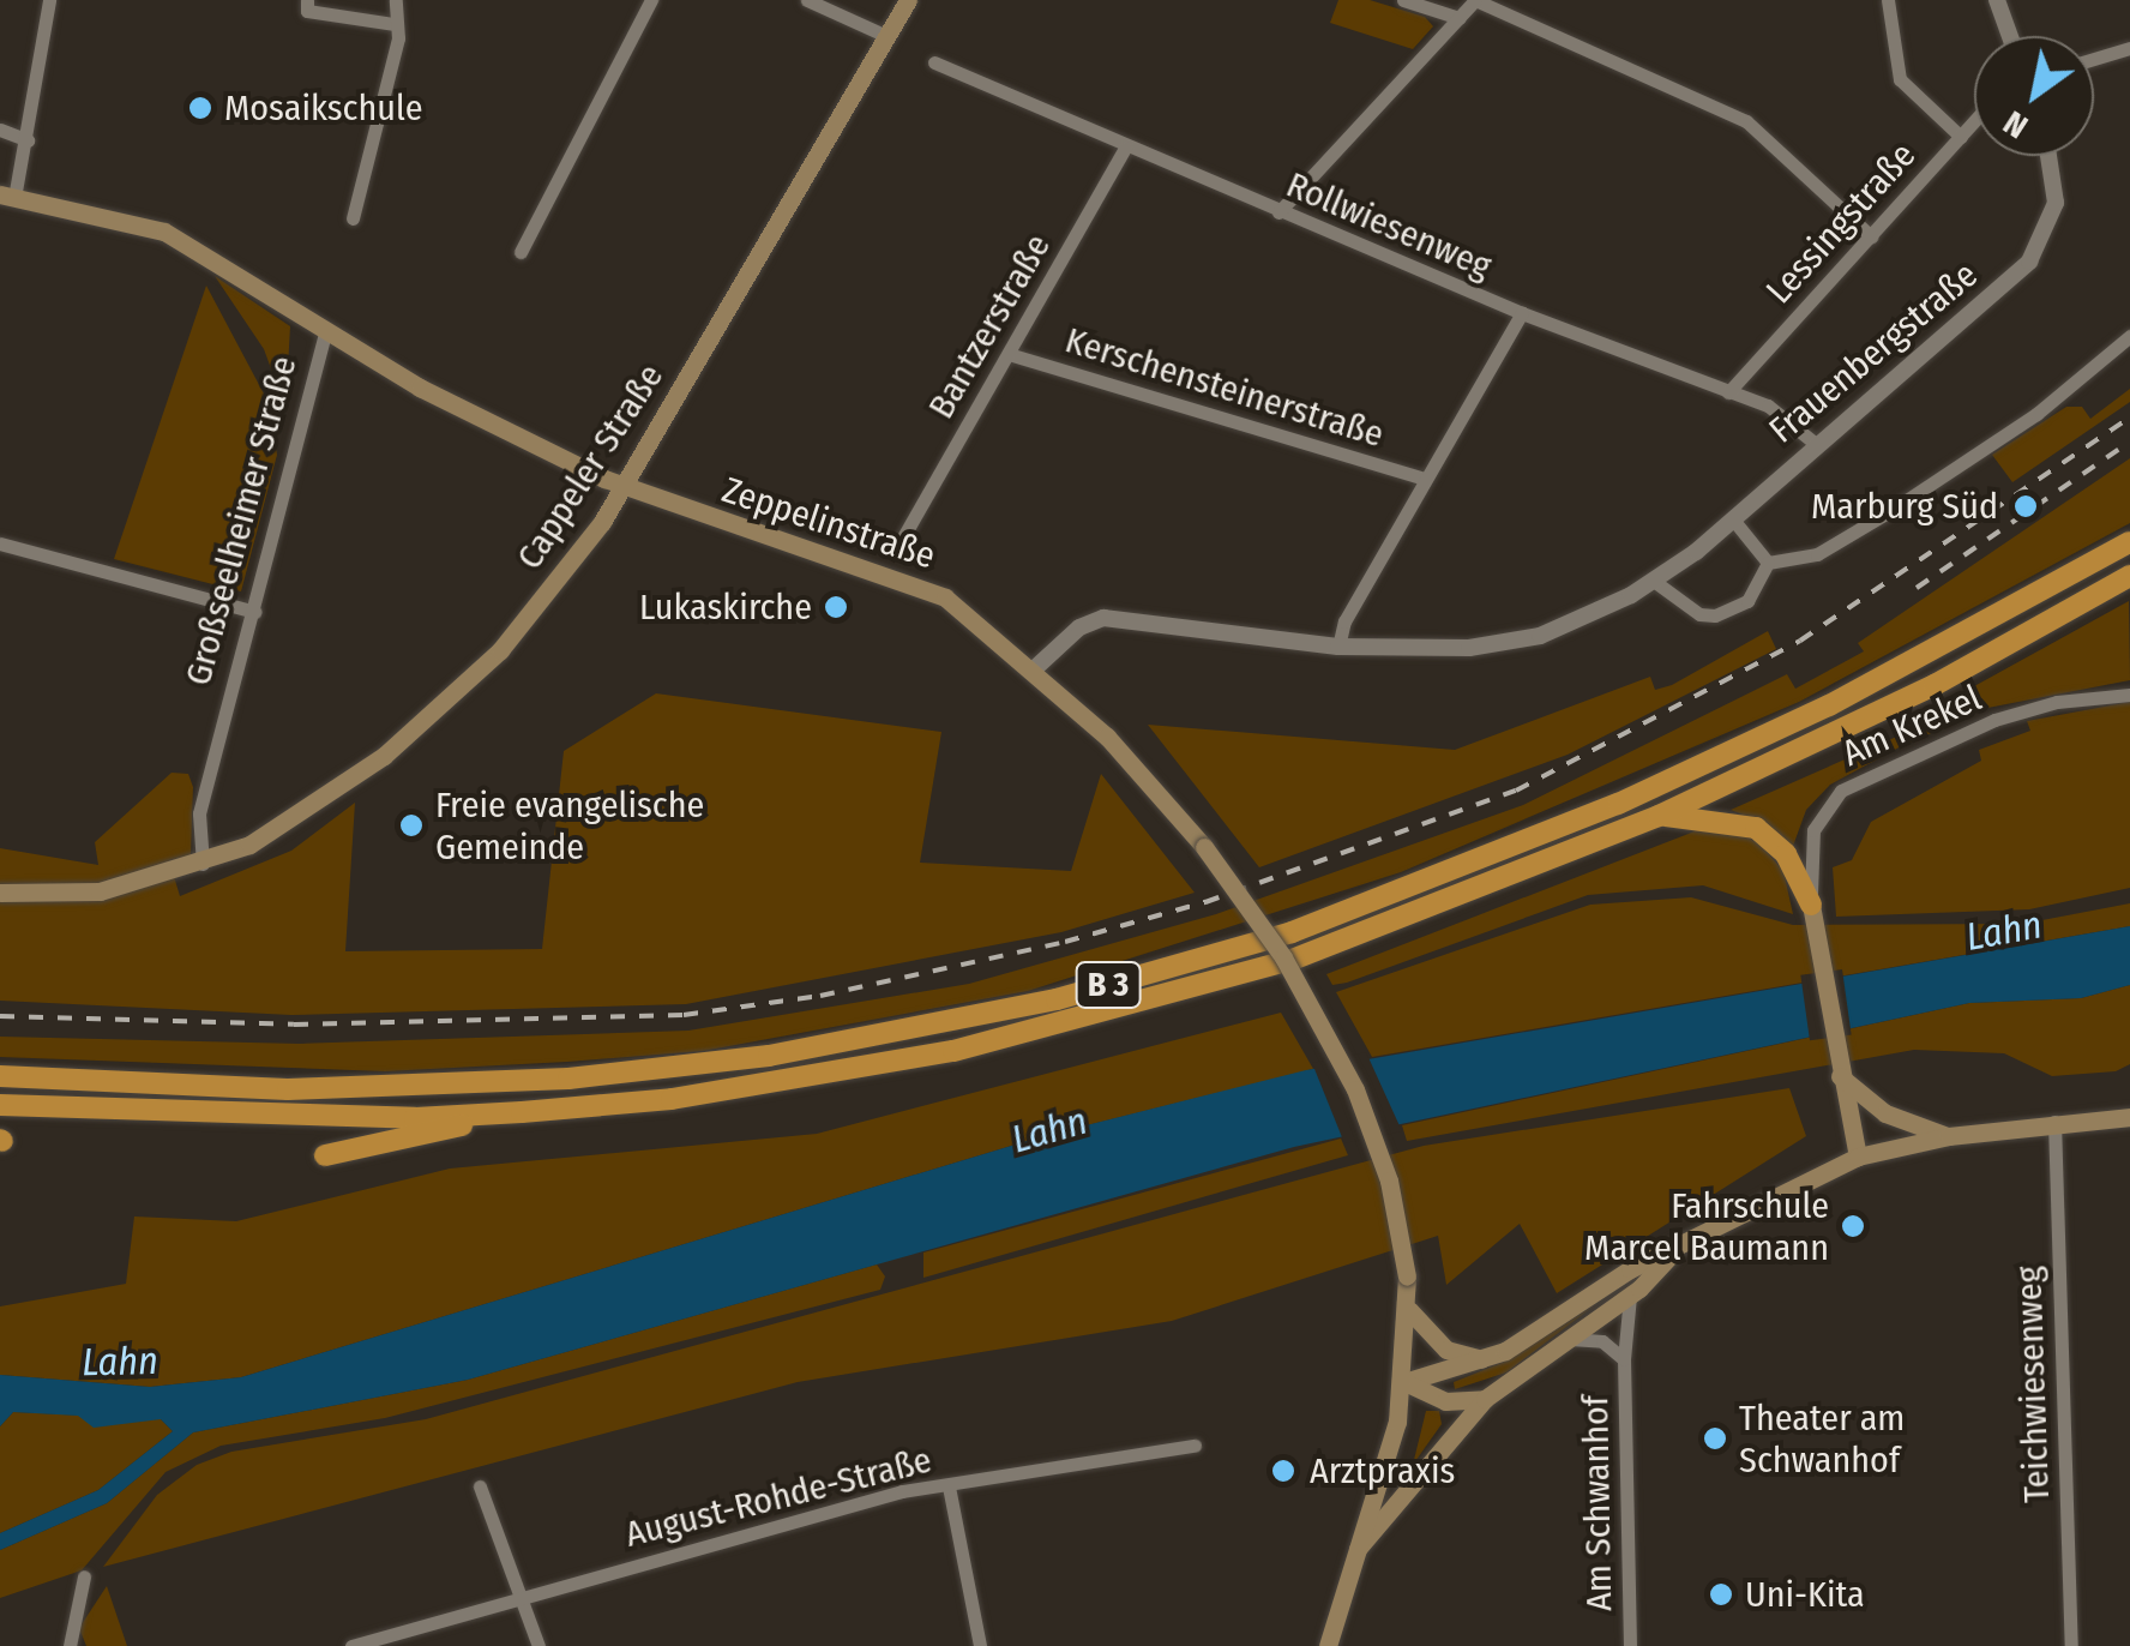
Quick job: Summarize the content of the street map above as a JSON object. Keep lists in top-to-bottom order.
{
  "streets": {
    "highway": ["B 3"],
    "main road": ["Cappeler Straße", "Großseelheimer Straße", "Zeppelinstraße"],
    "street": [
      "Lessingstraße",
      "Rollwiesenweg",
      "Bantzerstraße",
      "Frauenbergstraße",
      "Kerschensteinerstraße",
      "Am Krekel",
      "Teichwiesenweg",
      "August-Rohde-Straße",
      "Am Schwanhof"
    ]
  },
  "crossings": [
    ["Lessingstraße", "Rollwiesenweg"],
    ["Rollwiesenweg", "Bantzerstraße"],
    ["Rollwiesenweg", "Frauenbergstraße"],
    ["Bantzerstraße", "Kerschensteinerstraße"],
    ["Cappeler Straße", "Großseelheimer Straße"],
    ["Cappeler Straße", "Zeppelinstraße"],
    ["Großseelheimer Straße", "Zeppelinstraße"]
  ],
  "water": ["Lahn"],
  "places": [
    "Mosaikschule",
    "Marburg Süd",
    "Lukaskirche",
    "Freie evangelische Gemeinde",
    "Fahrschule Marcel Baumann",
    "Theater am Schwanhof",
    "Arztpraxis",
    "Uni-Kita"
  ],
  "north": "bottom left"
}
